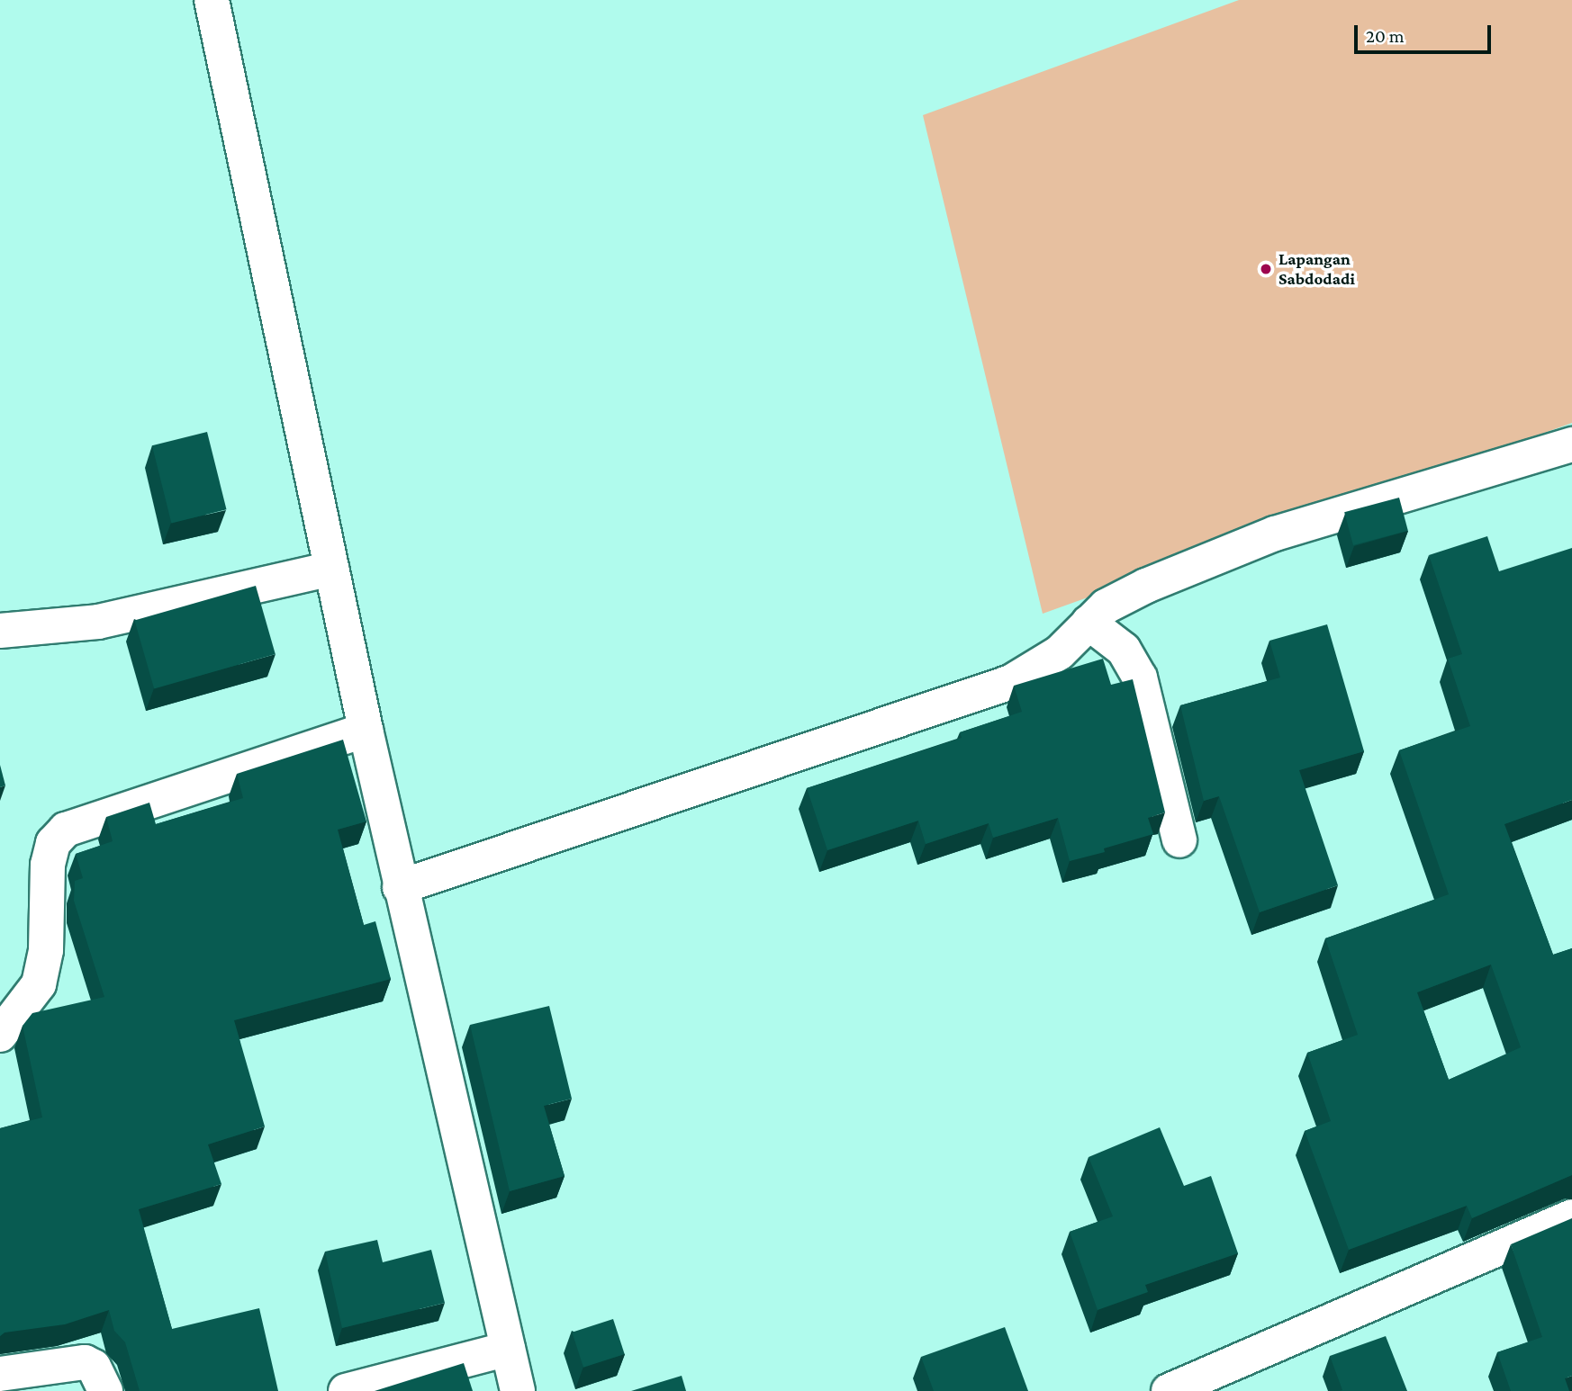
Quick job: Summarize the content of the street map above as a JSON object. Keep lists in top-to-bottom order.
{
  "places": ["Lapangan Sabdodadi"],
  "scale_bar": "20 m"
}
